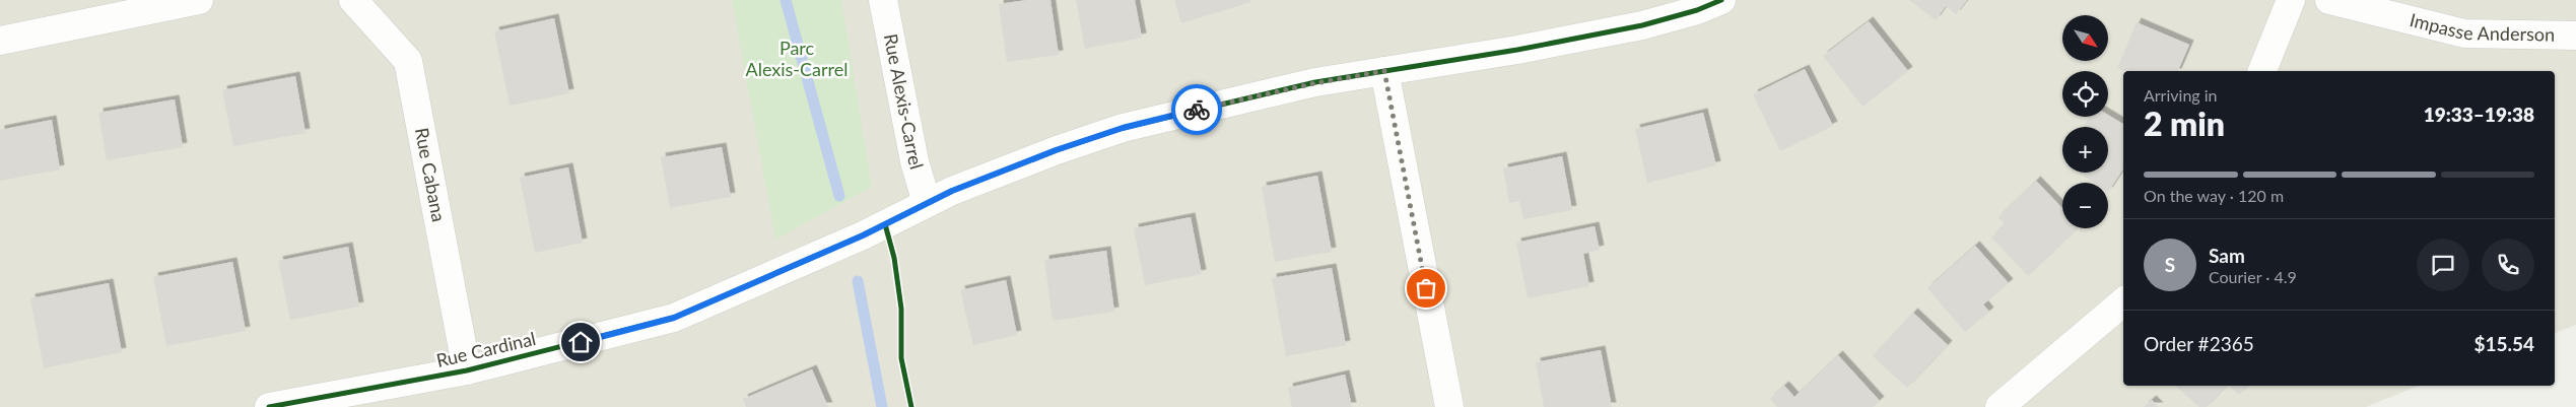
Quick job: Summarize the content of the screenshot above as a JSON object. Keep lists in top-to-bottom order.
{
  "streets": {
    "street": [
      "Impasse Anderson",
      "Rue Alexis-Carrel",
      "Rue Cabana",
      "Rue Cardinal"
    ]
  },
  "crossings": [
    ["Rue Alexis-Carrel", "Rue Cardinal"],
    ["Rue Cabana", "Rue Cardinal"]
  ],
  "parks": ["Parc Alexis-Carrel"],
  "north": "bottom right",
  "page": {
    "map_buttons": ["+", "−"],
    "heading": ["2 min", "Arriving in", "19:33–19:38"],
    "panel": [
      "Sam",
      "Courier · 4.9",
      "Order #2365",
      "$15.54"
    ],
    "bar": "On the way · 120 m",
    "round": "S"
  }
}
